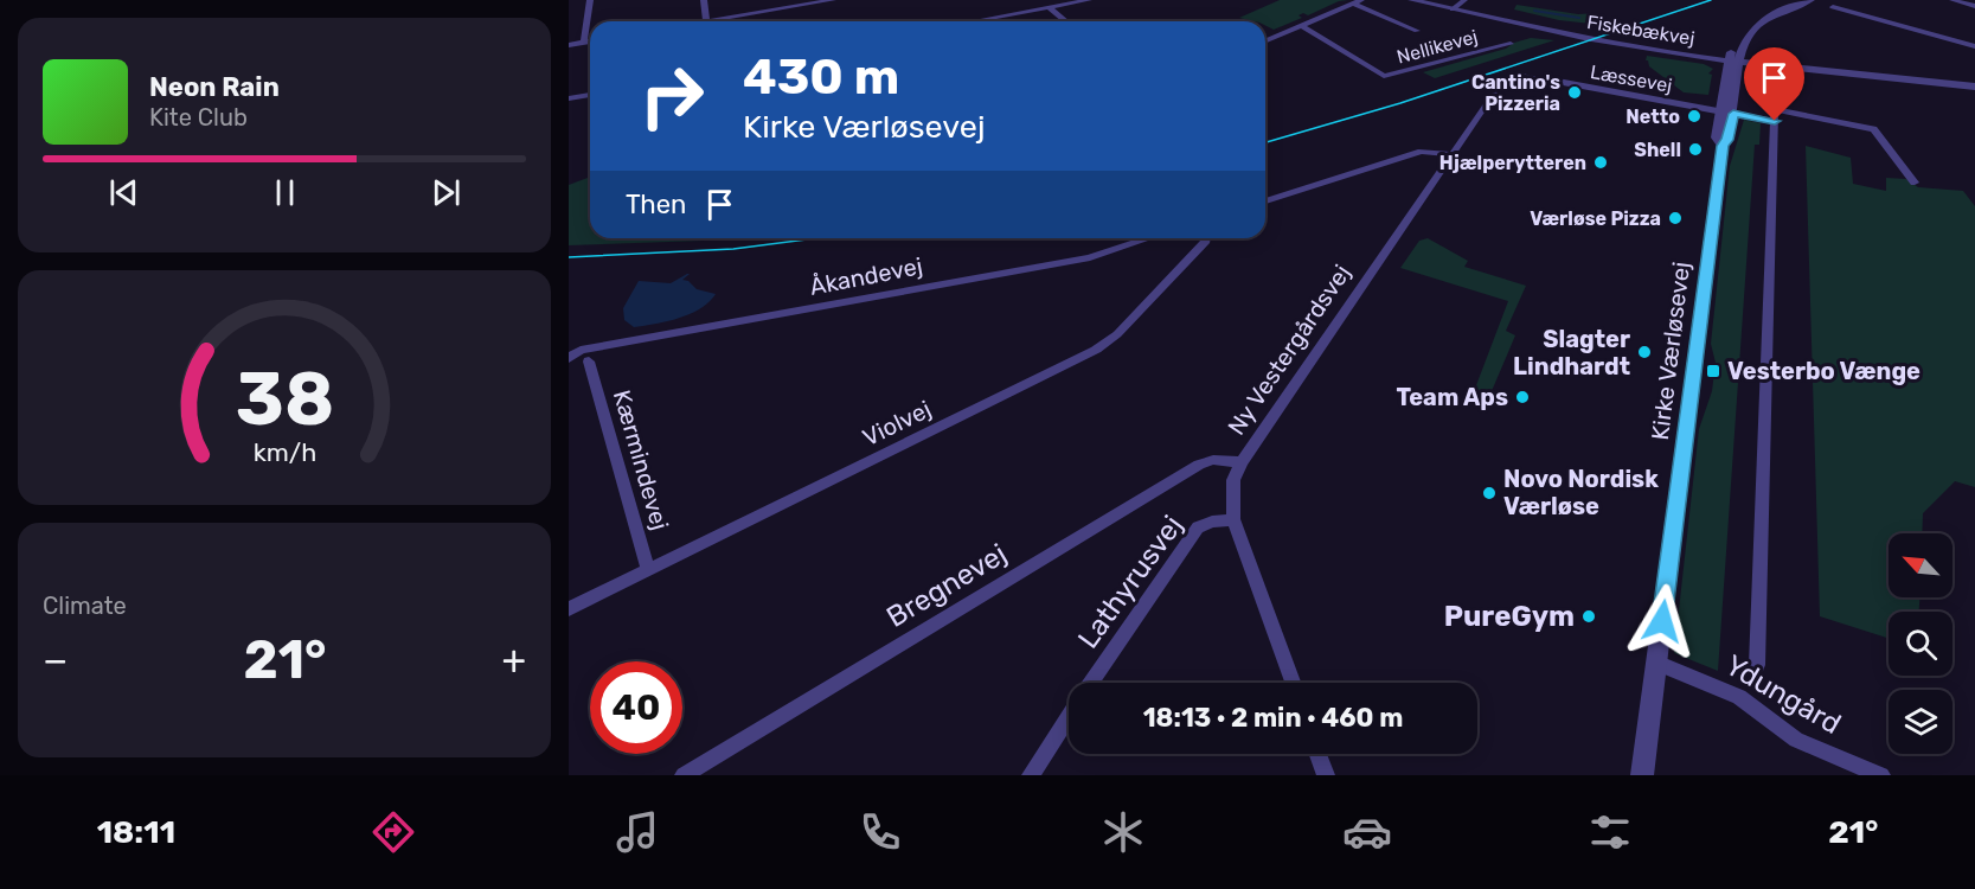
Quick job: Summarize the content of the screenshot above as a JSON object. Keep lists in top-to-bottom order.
{
  "streets": {
    "street": [
      "Fiskebækvej",
      "Nellikevej",
      "Læssevej",
      "Åkandevej",
      "Ny Vestergårdsvej",
      "Kirke Værløsevej",
      "Violvej",
      "Kærmindevej",
      "Lathyrusvej",
      "Bregnevej",
      "Ydungård"
    ]
  },
  "crossings": [
    ["Fiskebækvej", "Kirke Værløsevej"],
    ["Læssevej", "Ny Vestergårdsvej"],
    ["Læssevej", "Kirke Værløsevej"],
    ["Åkandevej", "Kærmindevej"],
    ["Ny Vestergårdsvej", "Lathyrusvej"],
    ["Ny Vestergårdsvej", "Bregnevej"],
    ["Kirke Værløsevej", "Ydungård"],
    ["Violvej", "Kærmindevej"]
  ],
  "places": {
    "other": [
      "Cantino's Pizzeria",
      "Netto",
      "Shell",
      "Hjælperytteren",
      "Værløse Pizza",
      "Slagter Lindhardt",
      "Team Aps",
      "Novo Nordisk Værløse",
      "PureGym"
    ],
    "transit": ["Vesterbo Vænge"]
  },
  "north": "top left",
  "page": {
    "turn": ["430 m", "Kirke Værløsevej"],
    "song": ["Neon Rain", "Kite Club"],
    "then": "Then",
    "tile": "Climate",
    "heat": ["−", "21°", "+"],
    "limit": "40",
    "trip": "18:13 · 2 min · 460 m",
    "tabs": ["18:11", "21°"],
    "gauge": ["38", "km/h"]
  }
}
